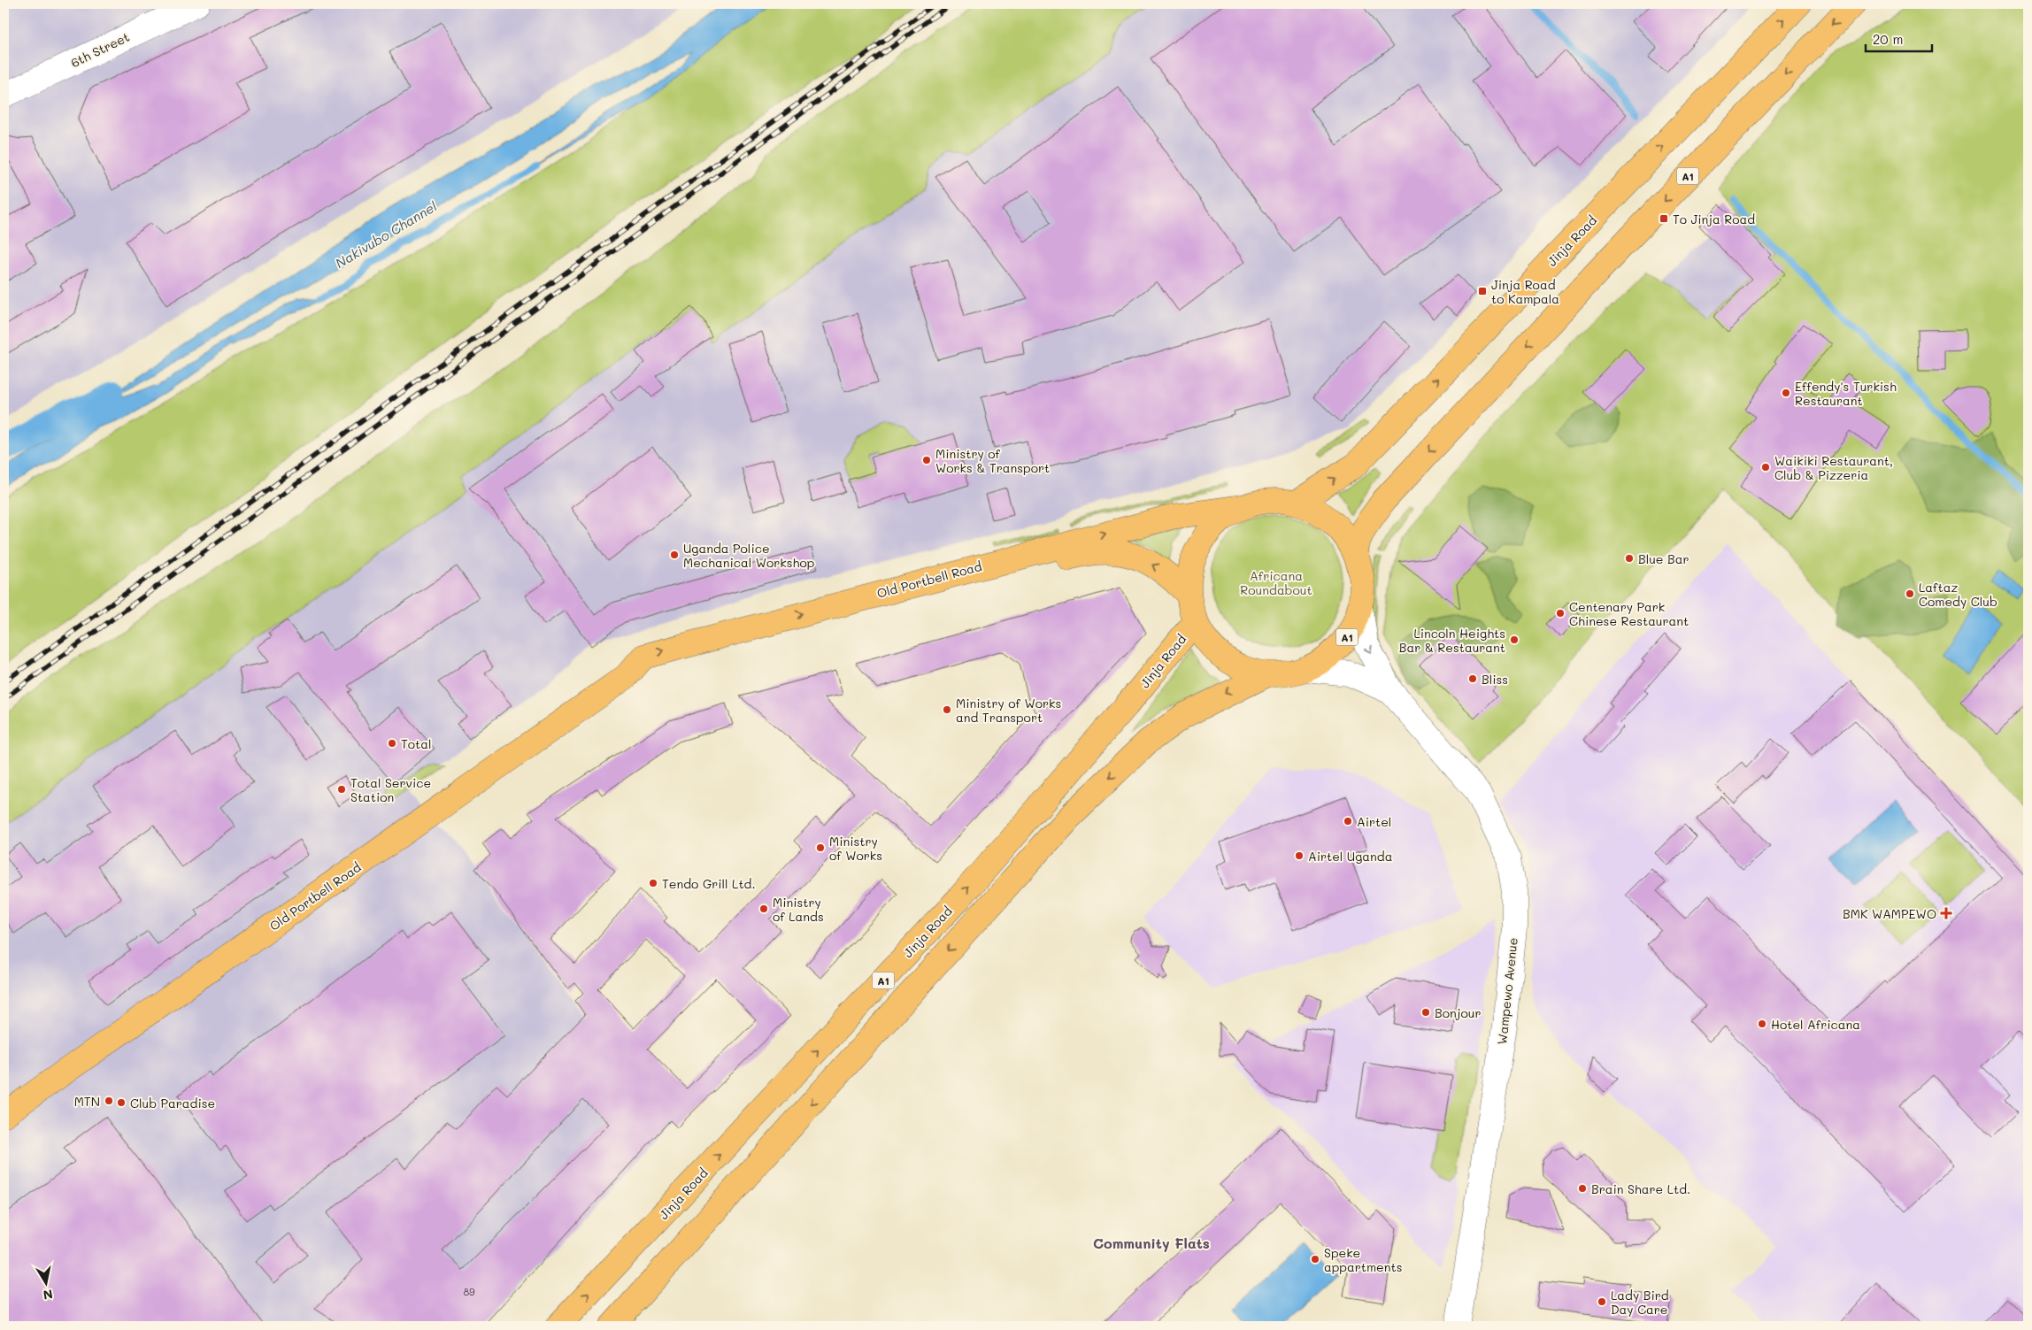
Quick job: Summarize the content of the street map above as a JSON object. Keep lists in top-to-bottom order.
{
  "streets": {
    "main road": ["A1", "Jinja Road", "Old Portbell Road"],
    "street": ["6th Street", "Wampewo Avenue"]
  },
  "crossings": [
    ["A1", "Jinja Road"],
    ["A1", "Old Portbell Road"]
  ],
  "districts": ["Community Flats"],
  "water": ["Nakivubo Channel"],
  "parks": ["Africana Roundabout"],
  "places": {
    "transit": ["To Jinja Road", "Jinja Road to Kampala"],
    "other": [
      "Effendy's Turkish Restaurant",
      "Ministry of Works & Transport",
      "Waikiki Restaurant, Club & Pizzeria",
      "Uganda Police Mechanical Workshop",
      "Blue Bar",
      "Laftaz Comedy Club",
      "Centenary Park Chinese Restaurant",
      "Lincoln Heights Bar & Restaurant",
      "Bliss",
      "Ministry of Works and Transport",
      "Total",
      "Total Service Station",
      "Airtel",
      "Ministry of Works",
      "Airtel Uganda",
      "Tendo Grill Ltd.",
      "Ministry of Lands",
      "Bonjour",
      "Hotel Africana",
      "MTN",
      "Club Paradise",
      "Brain Share Ltd.",
      "Speke appartments",
      "Lady Bird Day Care"
    ],
    "health": ["BMK WAMPEWO"]
  },
  "house_numbers": ["89"],
  "scale_bar": "20 m",
  "north": "bottom"
}
